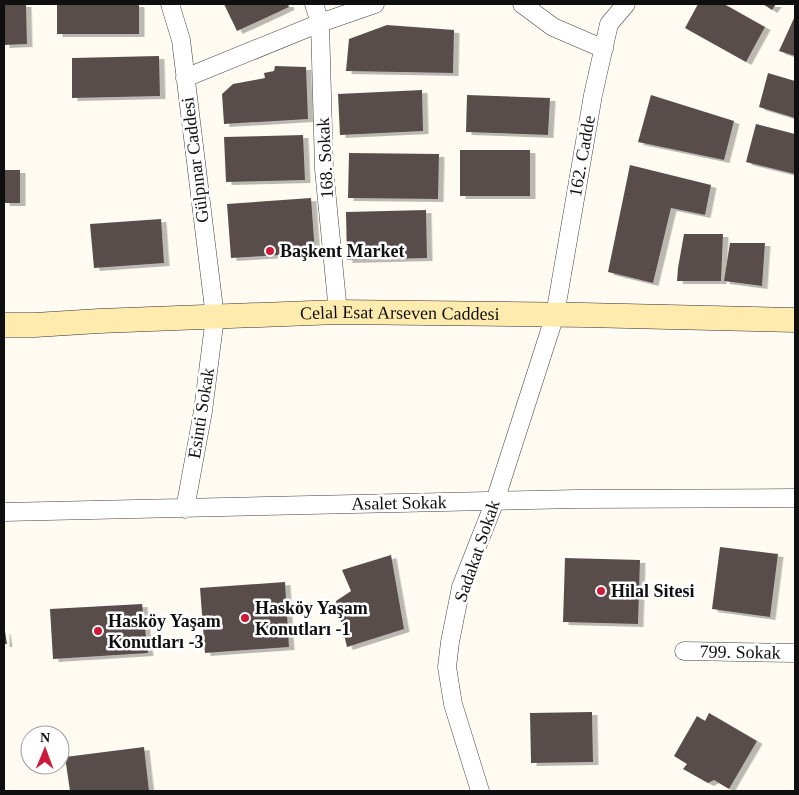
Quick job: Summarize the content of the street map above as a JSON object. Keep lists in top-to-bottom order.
{
  "streets": {
    "main road": ["Celal Esat Arseven Caddesi"],
    "street": [
      "162. Cadde",
      "168. Sokak",
      "Gülpınar Caddesi",
      "Esinti Sokak",
      "Asalet Sokak",
      "Sadakat Sokak",
      "799. Sokak"
    ]
  },
  "crossings": [
    ["162. Cadde", "Celal Esat Arseven Caddesi"],
    ["162. Cadde", "Sadakat Sokak"],
    ["168. Sokak", "Celal Esat Arseven Caddesi"],
    ["Gülpınar Caddesi", "Celal Esat Arseven Caddesi"],
    ["Gülpınar Caddesi", "Esinti Sokak"],
    ["Celal Esat Arseven Caddesi", "Esinti Sokak"],
    ["Celal Esat Arseven Caddesi", "Sadakat Sokak"],
    ["Esinti Sokak", "Asalet Sokak"],
    ["Asalet Sokak", "Sadakat Sokak"]
  ],
  "places": [
    "Başkent Market",
    "Hilal Sitesi",
    "Hasköy Yaşam Konutları -1",
    "Hasköy Yaşam Konutları -3"
  ],
  "north": "top"
}
